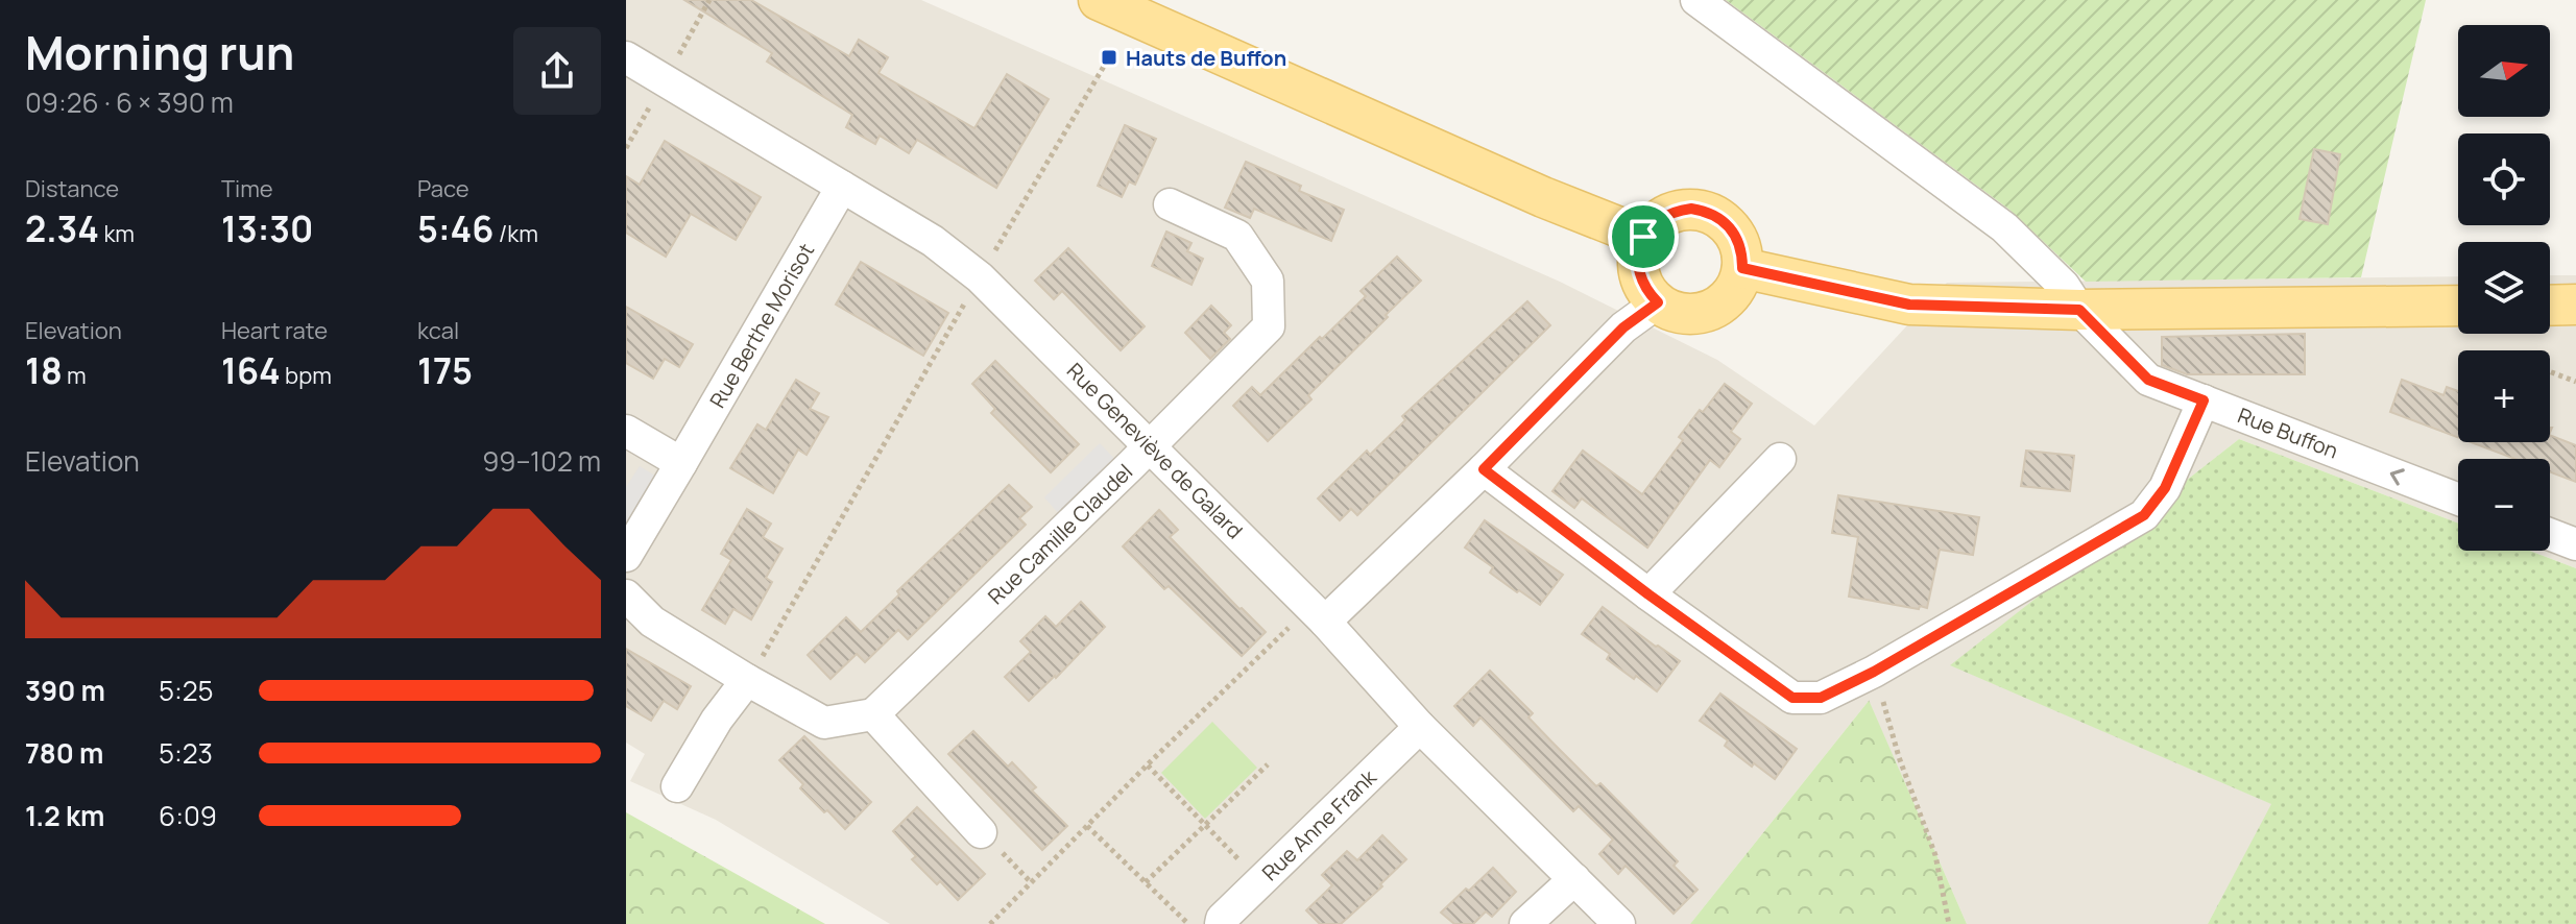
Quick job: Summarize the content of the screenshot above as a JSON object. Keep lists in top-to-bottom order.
{
  "streets": {
    "street": [
      "Rue Berthe Morisot",
      "Rue Buffon",
      "Rue Geneviève de Galard",
      "Rue Camille Claudel",
      "Rue Anne Frank"
    ]
  },
  "crossings": [
    ["Rue Berthe Morisot", "Rue Geneviève de Galard"],
    ["Rue Geneviève de Galard", "Rue Camille Claudel"],
    ["Rue Geneviève de Galard", "Rue Anne Frank"]
  ],
  "places": {
    "transit": ["Hauts de Buffon"]
  },
  "north": "right",
  "page": {
    "heading": ["Morning run", "09:26 · 6 × 390 m"],
    "map_buttons": ["+", "−"],
    "stats": [
      ["Distance", "2.34 km"],
      ["Time", "13:30"],
      ["Pace", "5:46 /km"],
      ["Elevation", "18 m"],
      ["Heart rate", "164 bpm"],
      ["kcal", "175"]
    ],
    "chart": ["Elevation", "99–102 m"],
    "list": [
      {
        "name": "390 m",
        "note": "5:25"
      },
      {
        "name": "780 m",
        "note": "5:23"
      },
      {
        "name": "1.2 km",
        "note": "6:09"
      }
    ]
  }
}
